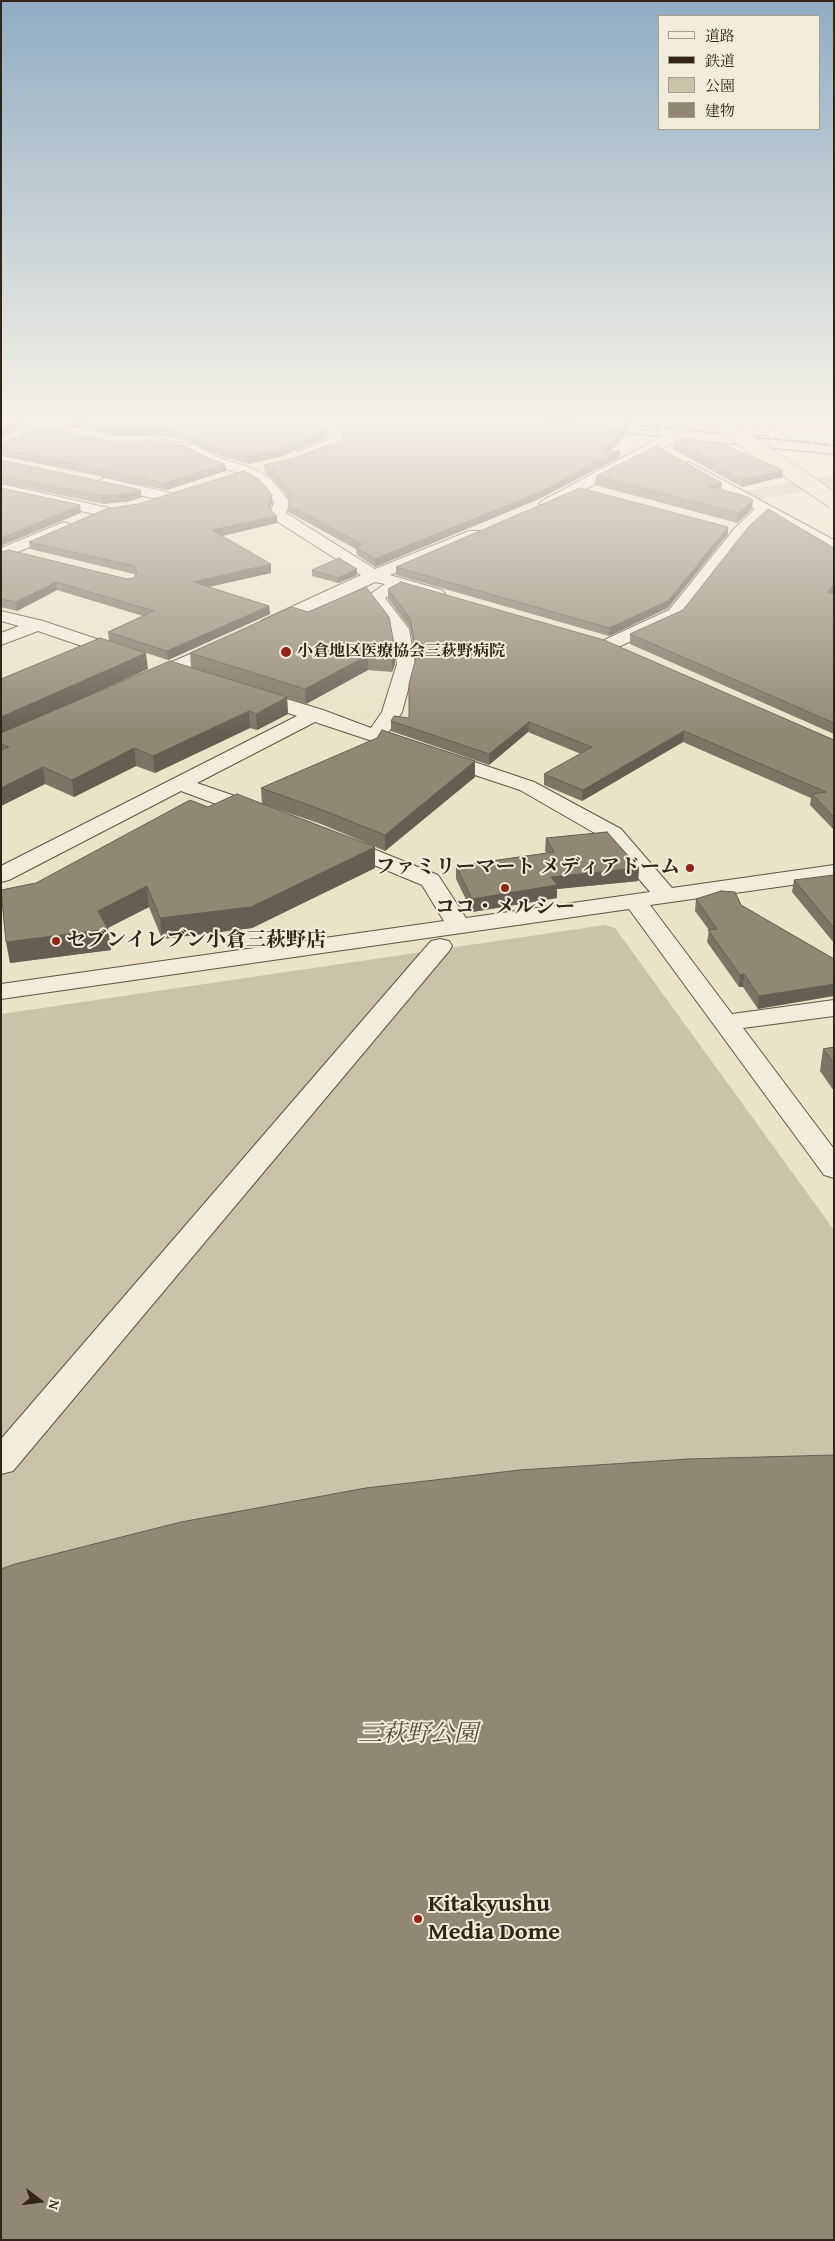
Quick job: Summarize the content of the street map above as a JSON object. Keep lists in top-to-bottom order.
{
  "parks": ["三萩野公園"],
  "places": [
    "小倉地区医療協会三萩野病院",
    "ファミリーマート メディアドーム",
    "ココ・メルシー",
    "セブンイレブン小倉三萩野店",
    "Kitakyushu Media Dome"
  ],
  "legend": [
    "道路",
    "鉄道",
    "公園",
    "建物"
  ],
  "north": "right"
}
